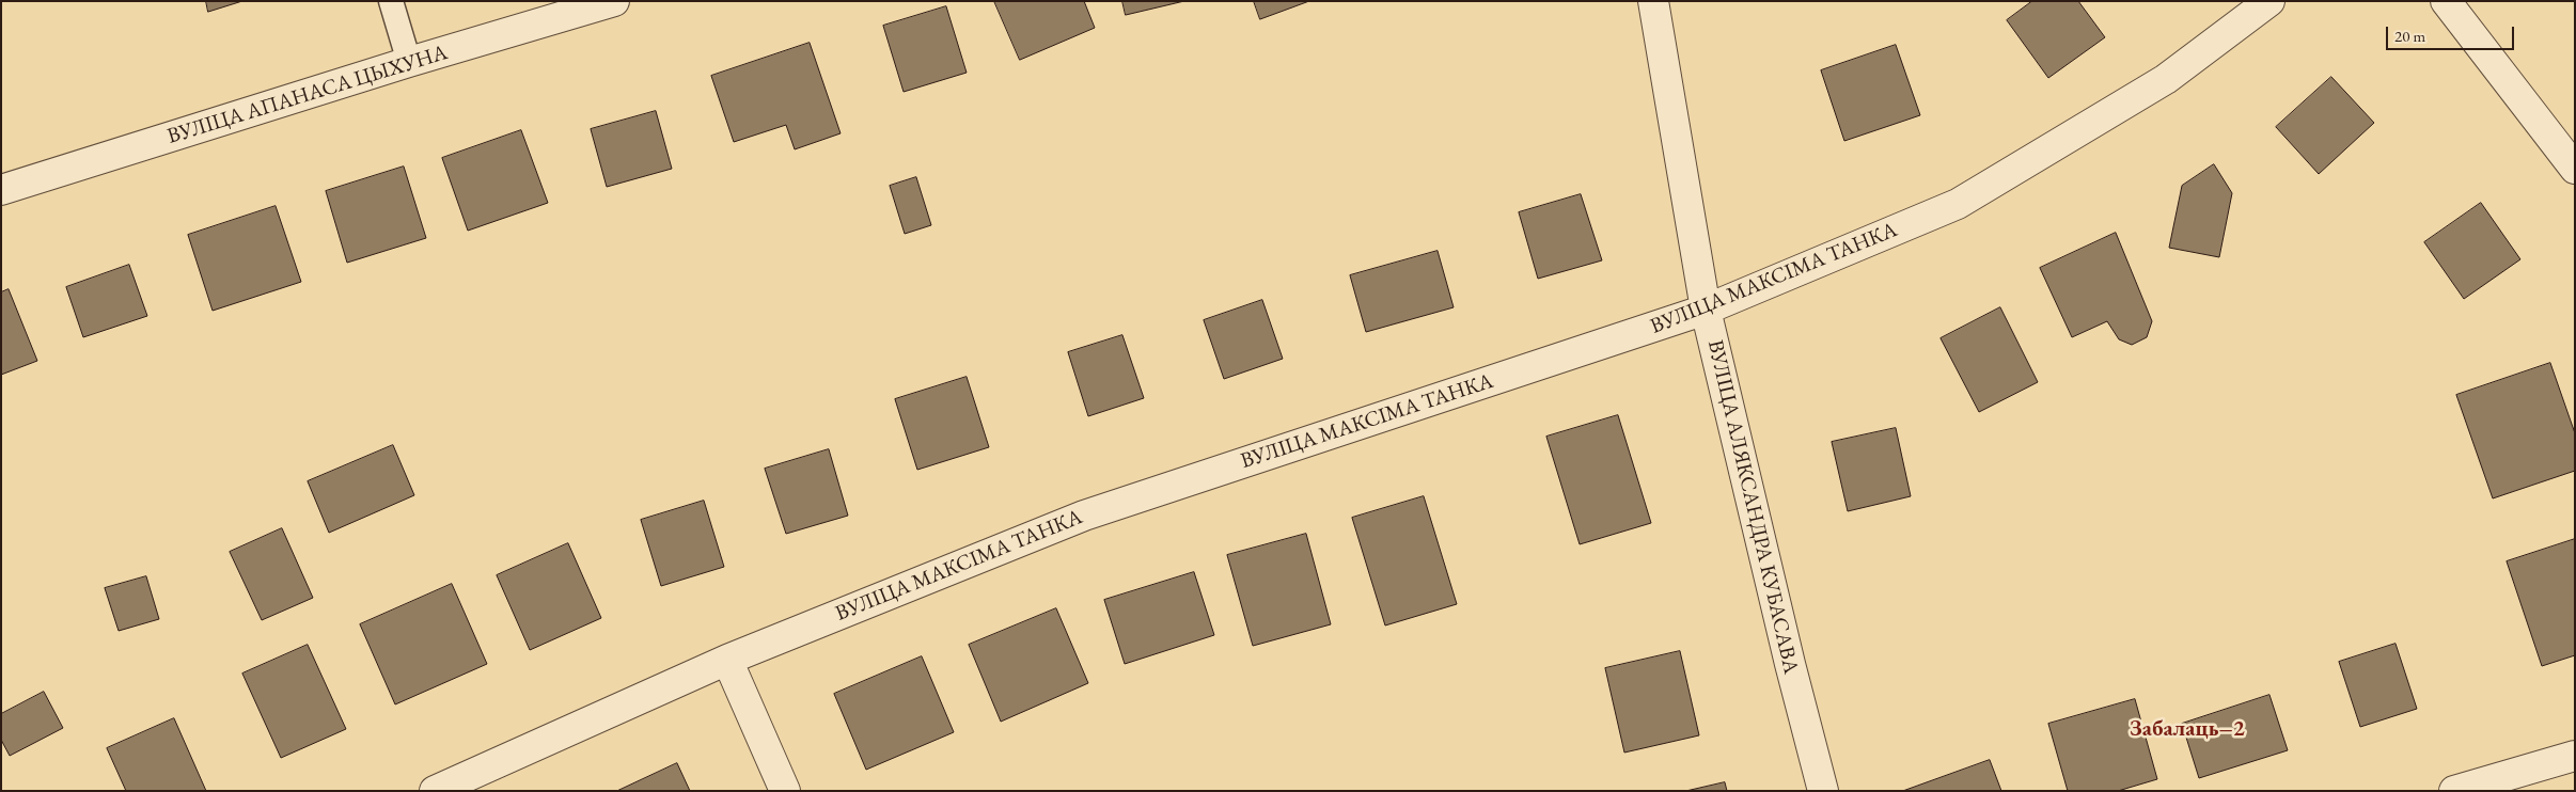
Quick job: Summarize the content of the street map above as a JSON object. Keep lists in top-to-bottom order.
{
  "streets": {
    "street": ["ВУЛІЦА АПАНАСА ЦЫХУНА", "ВУЛІЦА МАКСІМА ТАНКА", "ВУЛІЦА АЛЯКСАНДРА КУБАСАВА"]
  },
  "crossings": [
    ["ВУЛІЦА МАКСІМА ТАНКА", "ВУЛІЦА АЛЯКСАНДРА КУБАСАВА"]
  ],
  "districts": ["Забалаць–2"],
  "scale_bar": "20 m"
}
